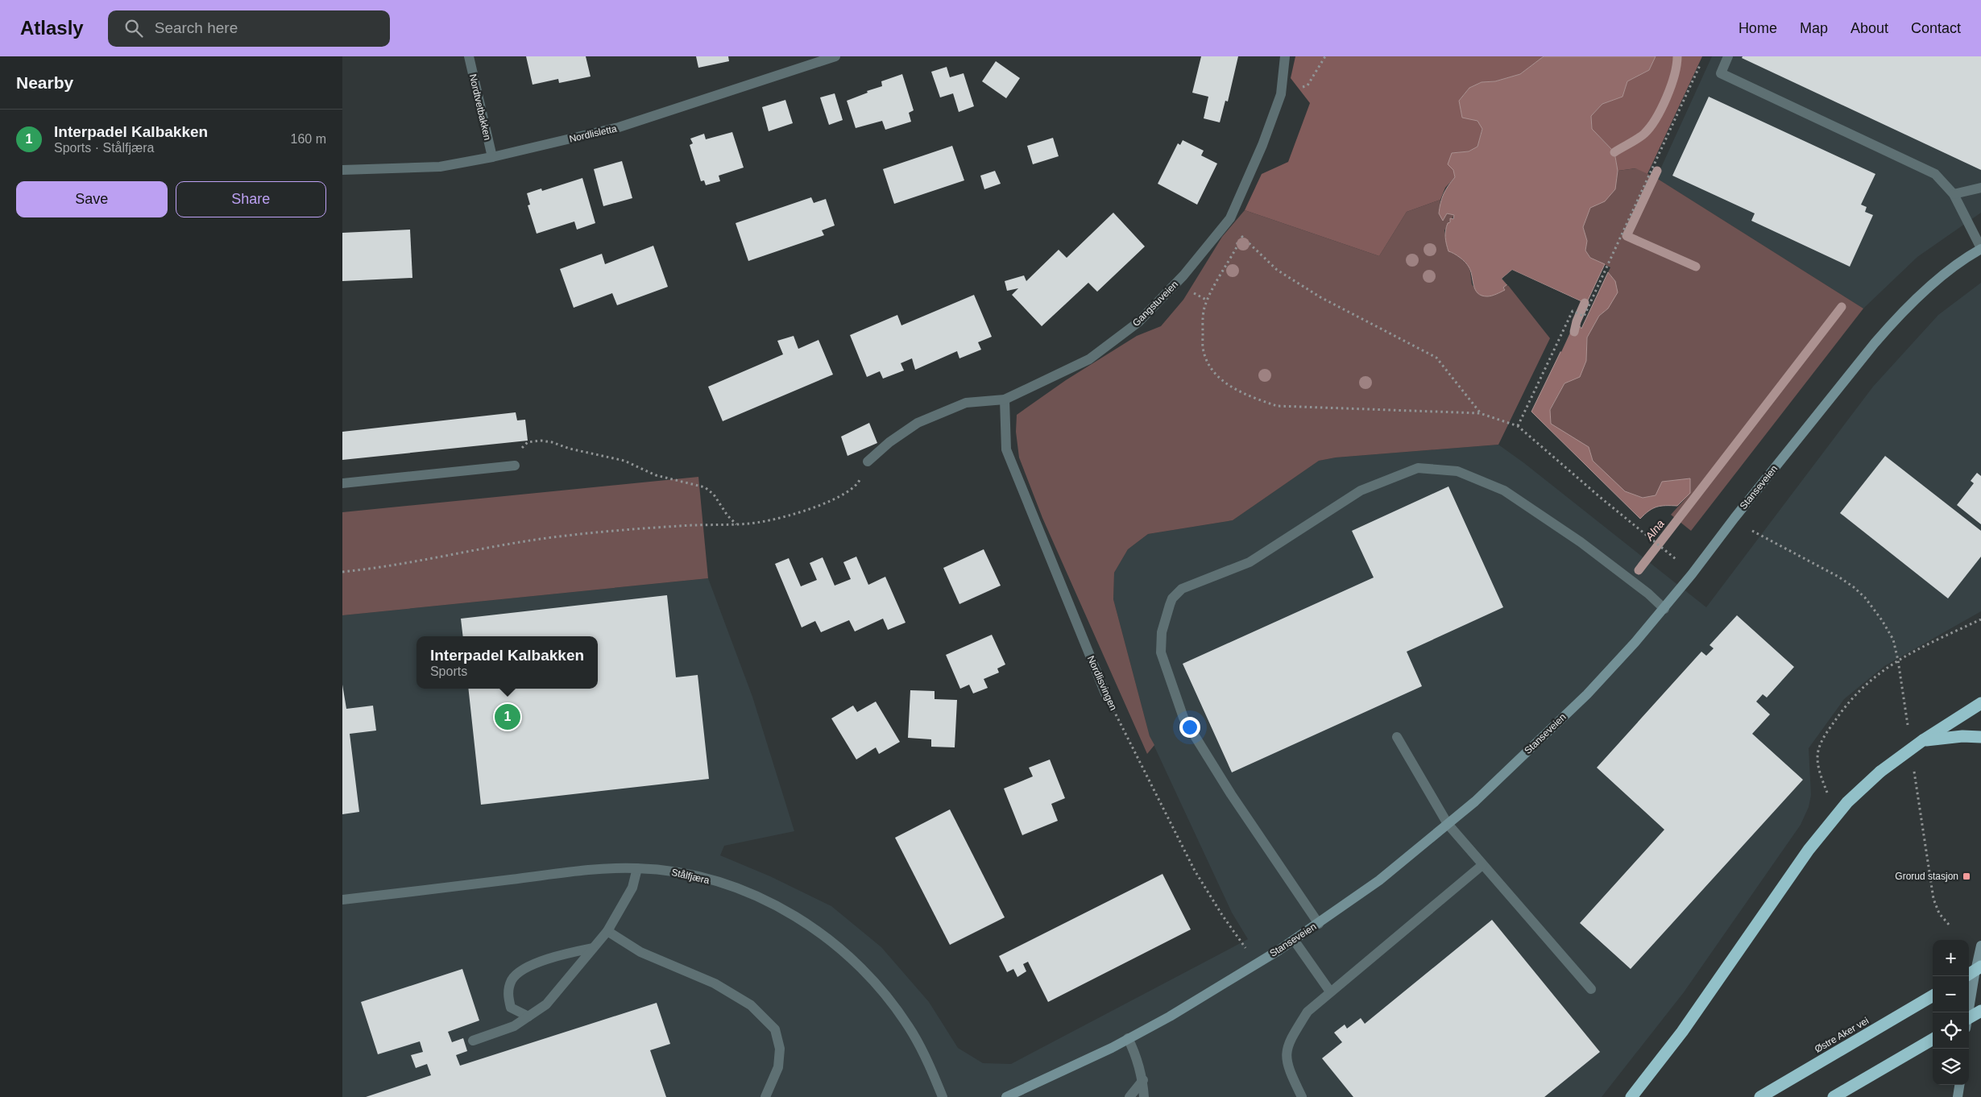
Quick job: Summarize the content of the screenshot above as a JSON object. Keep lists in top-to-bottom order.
{
  "streets": {
    "highway": ["Østre Aker vei"],
    "street": [
      "Nordtvetbakken",
      "Nordlisletta",
      "Gangstuveien",
      "Stanseveien",
      "Nordlisvingen",
      "Stålfjæra"
    ]
  },
  "crossings": [
    ["Nordtvetbakken", "Nordlisletta"],
    ["Gangstuveien", "Nordlisvingen"]
  ],
  "water": ["Alna"],
  "places": {
    "transit": ["Grorud stasjon"]
  },
  "page": {
    "header": "Atlasly",
    "search": "Search here",
    "nav": [
      "Home",
      "Map",
      "About",
      "Contact"
    ],
    "heading": "Nearby",
    "list": [
      {
        "mark": "1",
        "name": "Interpadel Kalbakken",
        "note": "Sports · Stålfjæra",
        "value": "160 m"
      }
    ],
    "buttons": ["Save", "Share"],
    "popup": ["Interpadel Kalbakken", "Sports"],
    "pins": "1",
    "map_buttons": ["+", "−"]
  }
}
